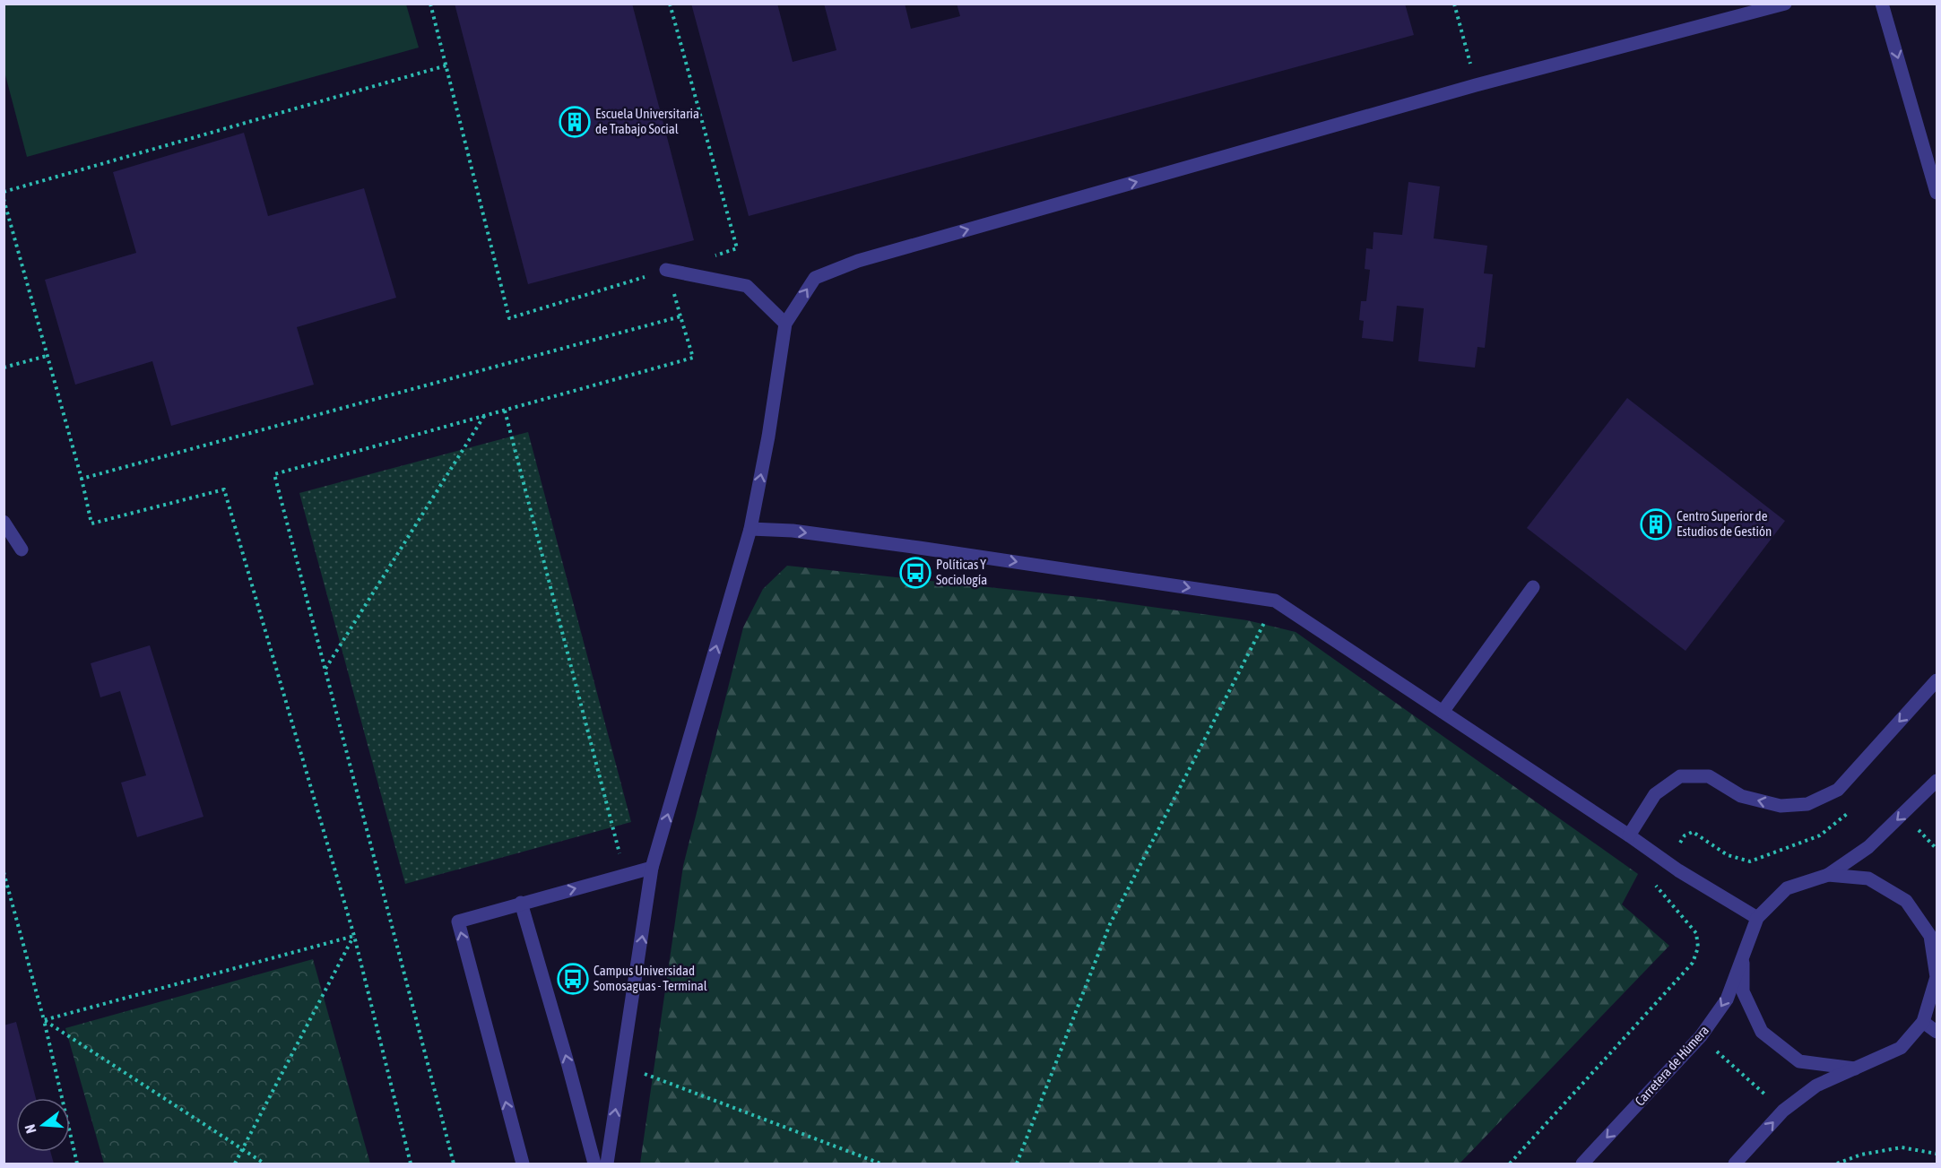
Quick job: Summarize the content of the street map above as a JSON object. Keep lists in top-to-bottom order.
{
  "streets": {
    "street": ["Carretera de Húmera"]
  },
  "places": {
    "building": ["Escuela Universitaria de Trabajo Social", "Centro Superior de Estudios de Gestión"],
    "bus stop": ["Políticas Y Sociología", "Campus Universidad Somosaguas - Terminal"]
  },
  "north": "left"
}
